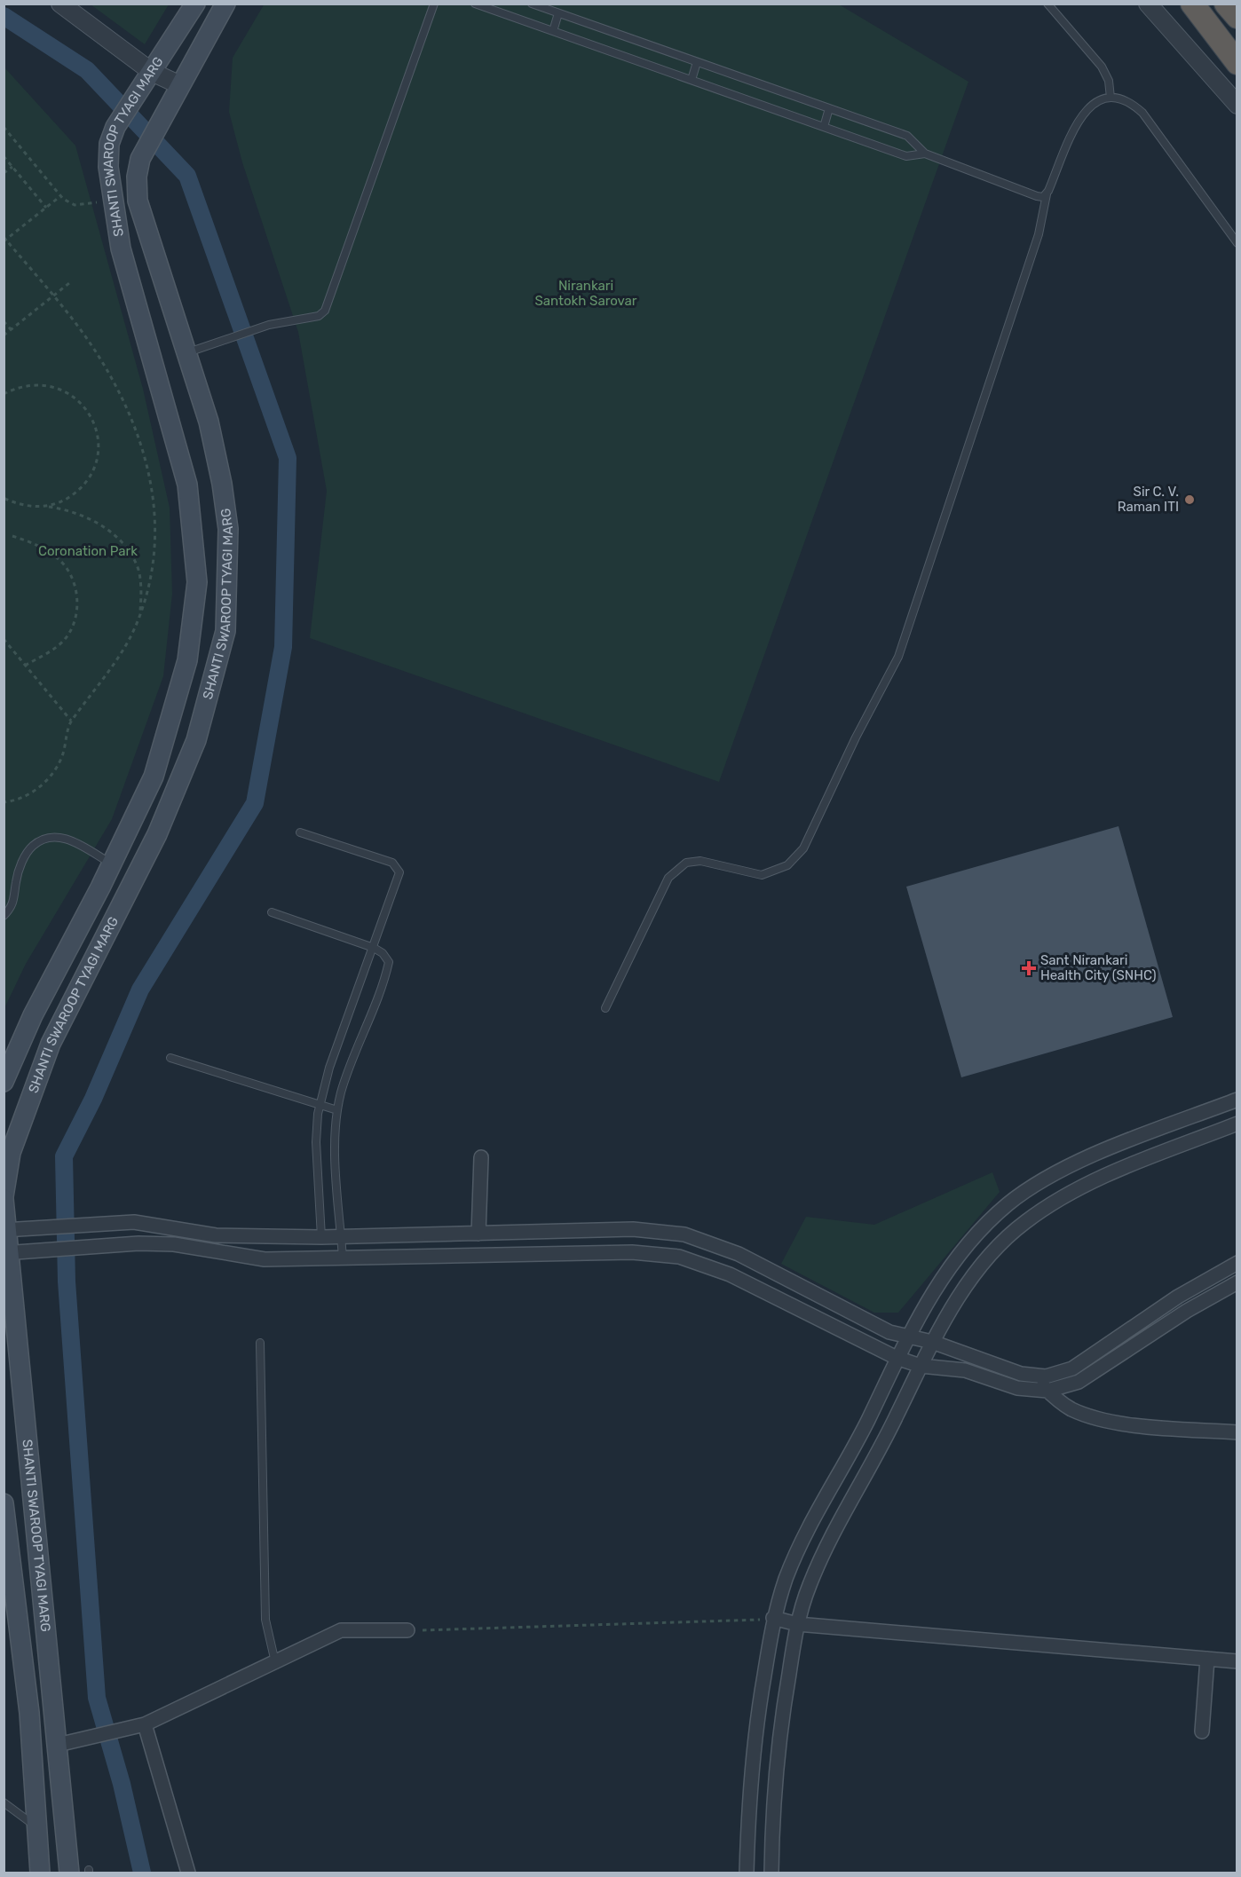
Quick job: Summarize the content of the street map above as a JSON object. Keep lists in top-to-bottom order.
{
  "streets": {
    "main road": ["SHANTI SWAROOP TYAGI MARG"]
  },
  "parks": ["Nirankari Santokh Sarovar", "Coronation Park"],
  "places": {
    "other": ["Sir C. V. Raman ITI"],
    "health": ["Sant Nirankari Health City (SNHC)"]
  }
}
